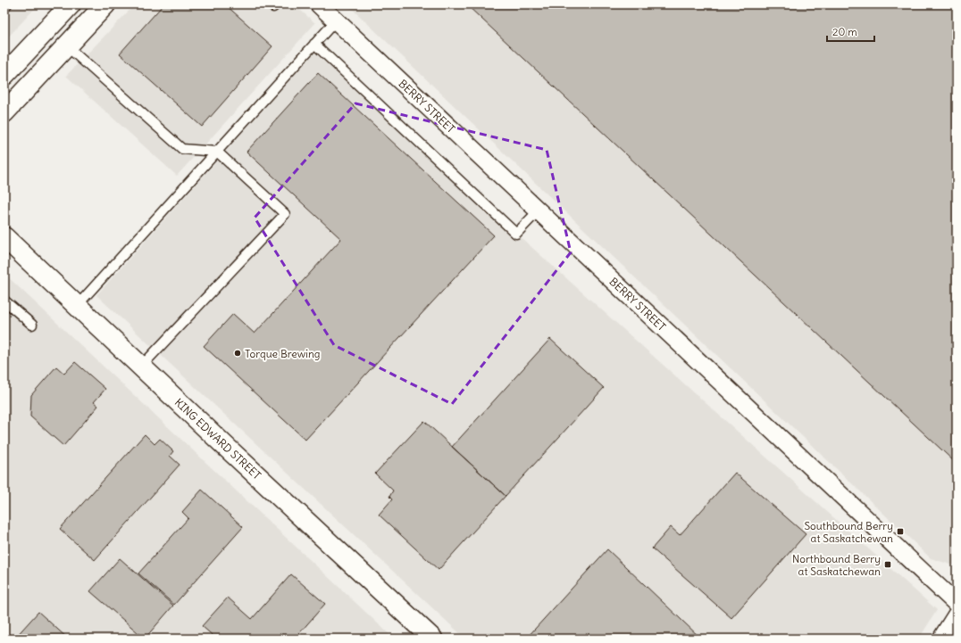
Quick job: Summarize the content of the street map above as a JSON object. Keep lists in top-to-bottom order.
{
  "streets": {
    "main road": ["KING EDWARD STREET"],
    "street": ["BERRY STREET"]
  },
  "places": {
    "other": ["Torque Brewing"],
    "transit": ["Southbound Berry at Saskatchewan", "Northbound Berry at Saskatchewan"]
  },
  "scale_bar": "20 m"
}
